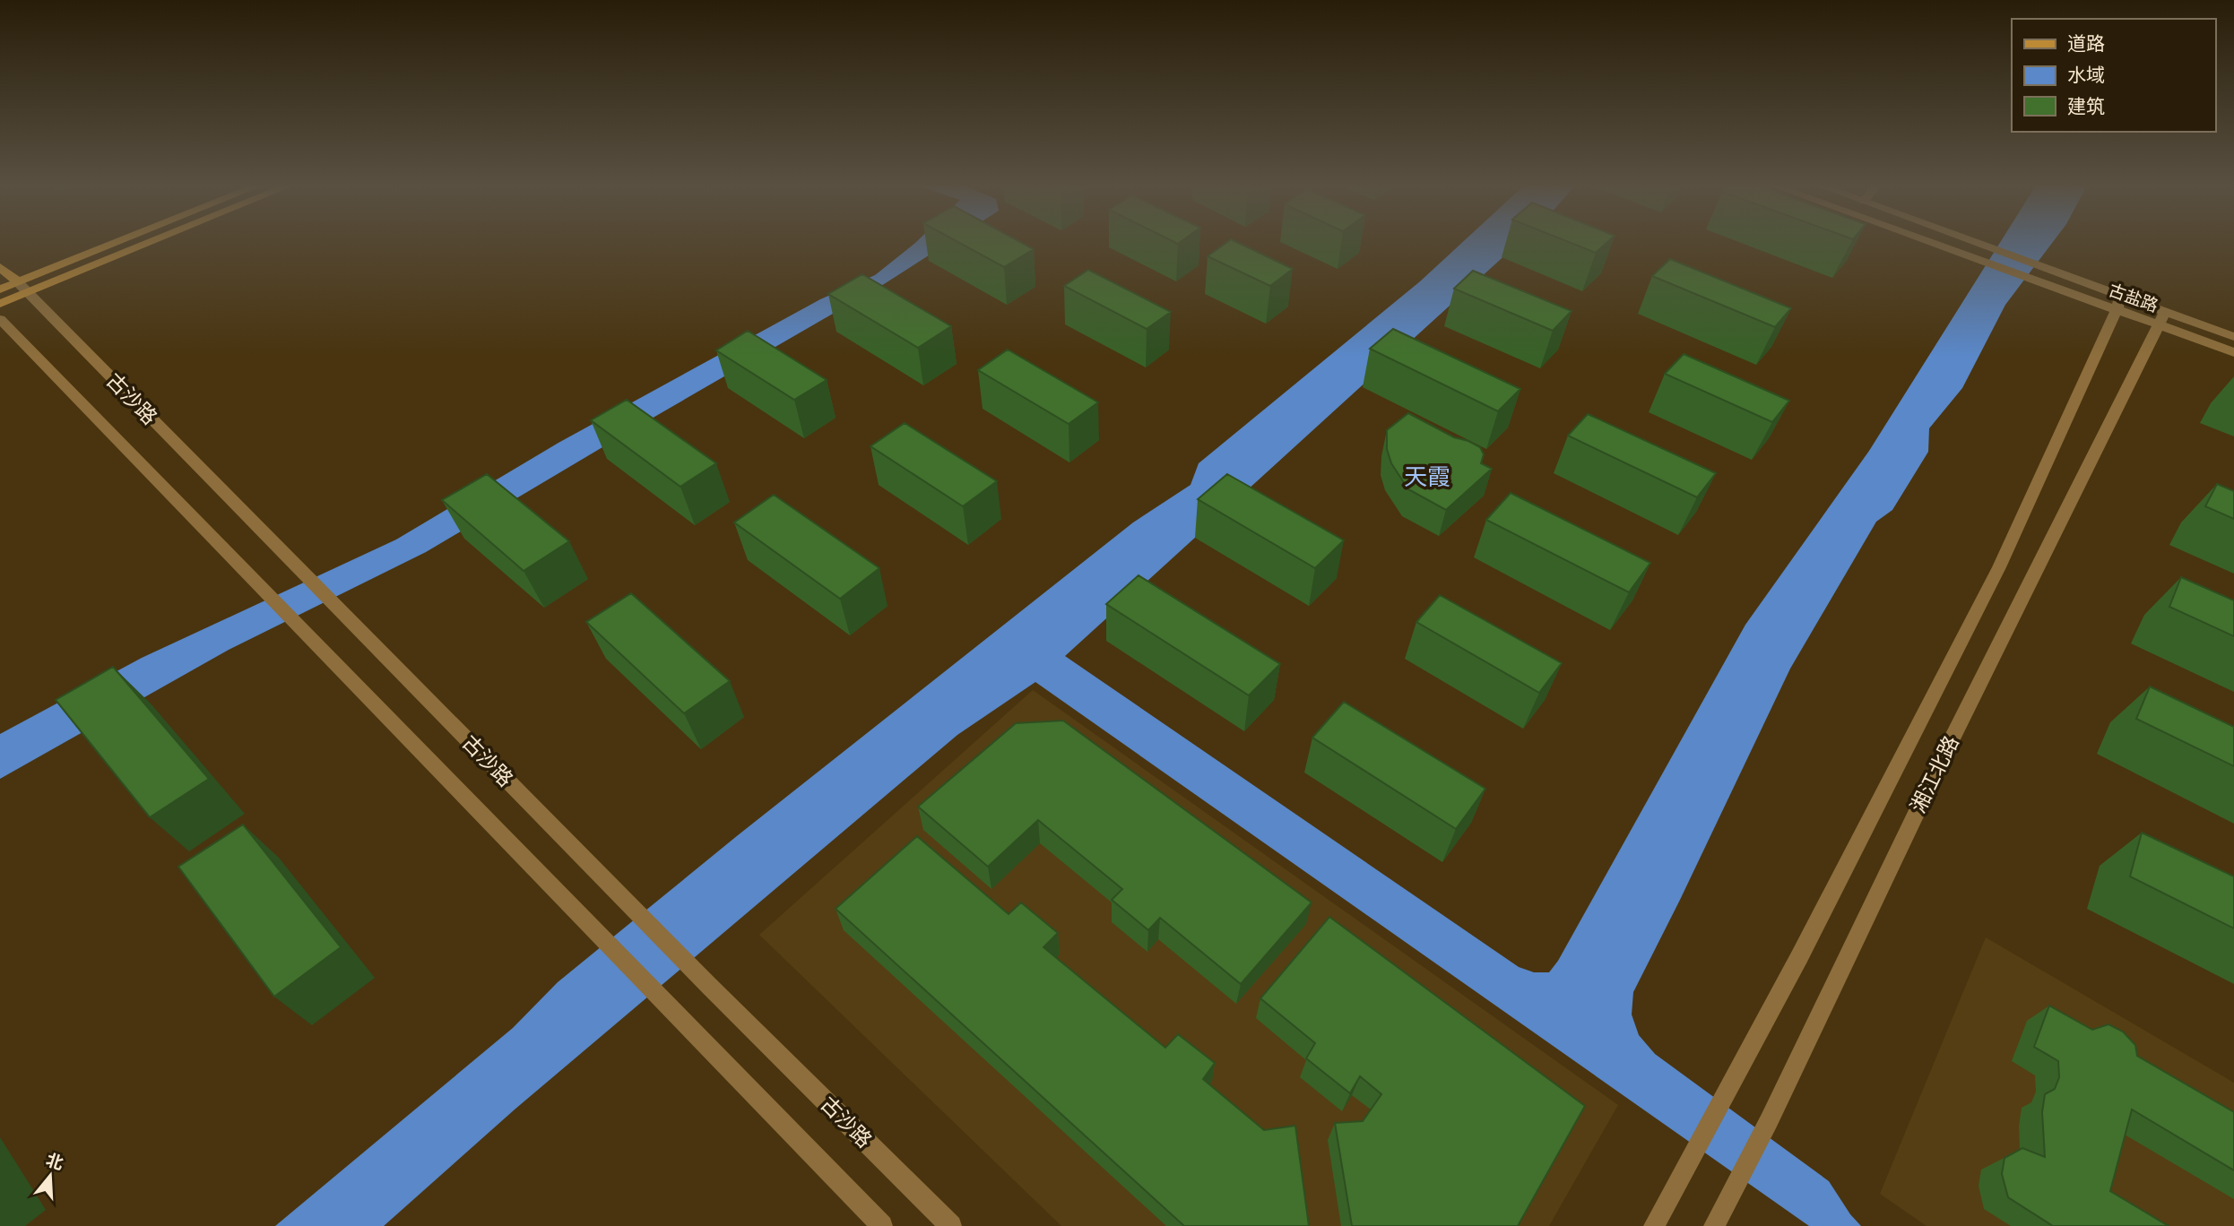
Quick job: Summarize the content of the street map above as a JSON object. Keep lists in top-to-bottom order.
{
  "streets": {
    "main road": ["古沙路"],
    "street": ["古盐路", "湘江北路"]
  },
  "crossings": [
    ["古盐路", "湘江北路"]
  ],
  "districts": ["天霞"],
  "legend": ["道路", "水域", "建筑"],
  "north": "top"
}
